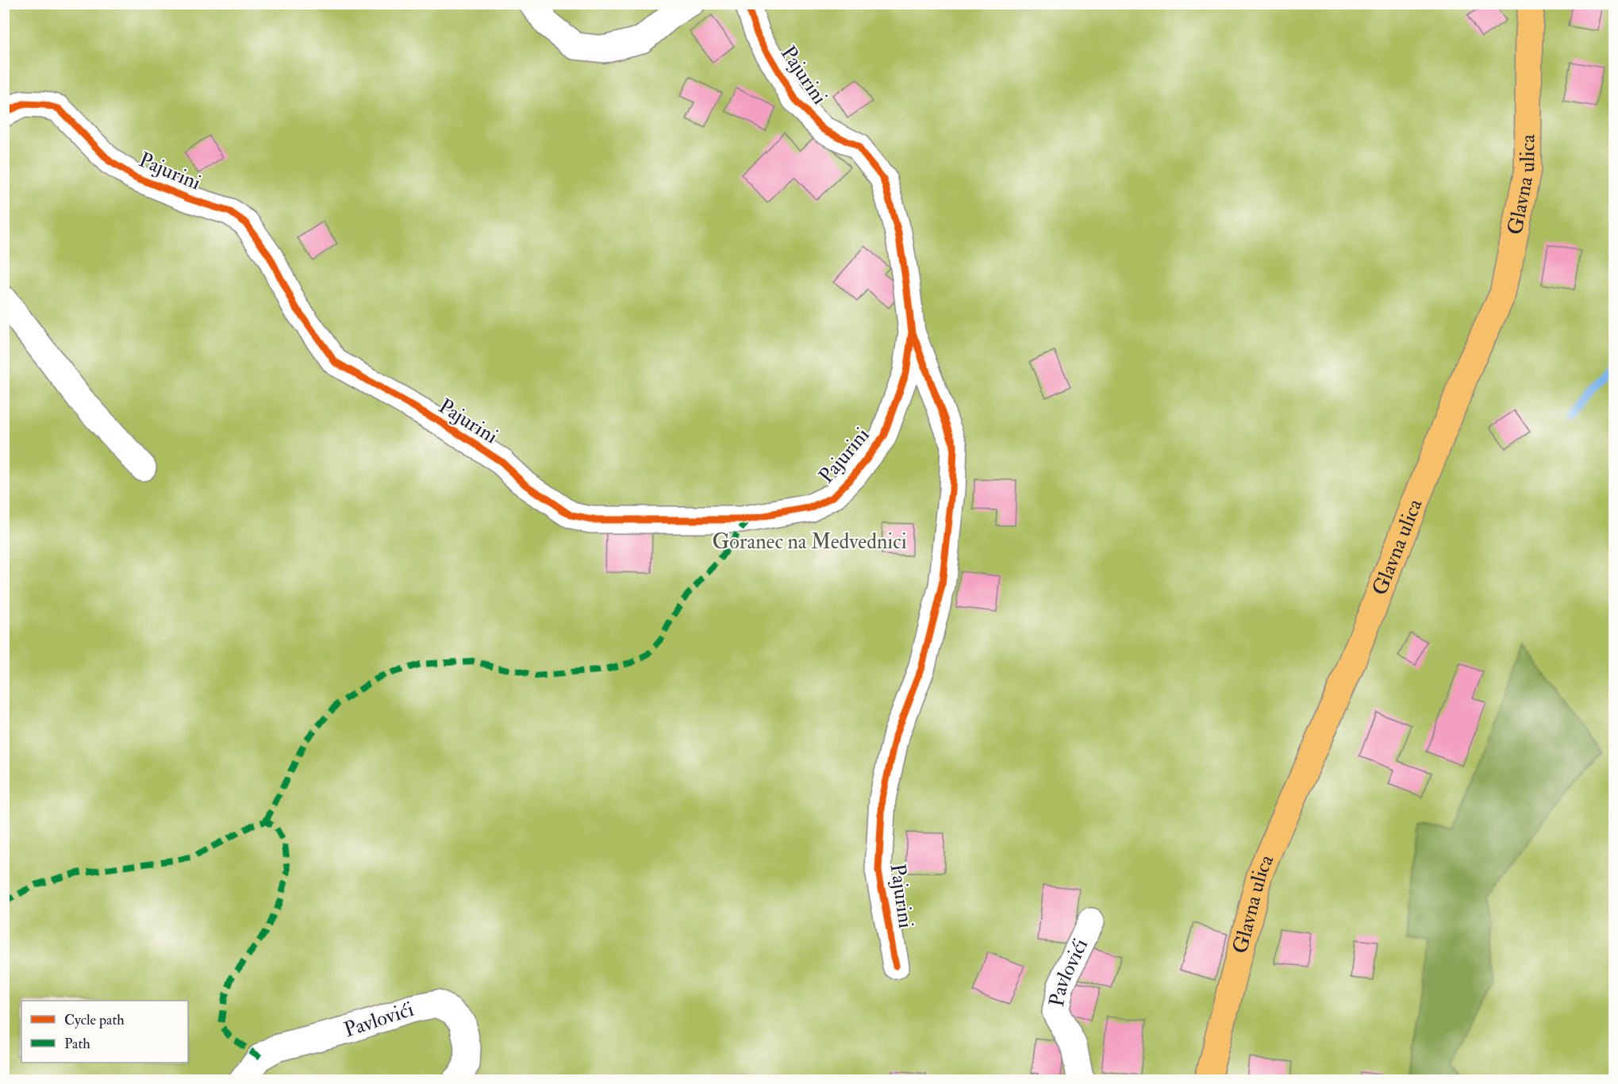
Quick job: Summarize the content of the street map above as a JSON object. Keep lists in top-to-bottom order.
{
  "streets": {
    "main road": ["Glavna ulica"],
    "street": ["Pajurini", "Pavlovići"]
  },
  "parks": ["Goranec na Medvednici"],
  "legend": ["Cycle path", "Path"]
}
